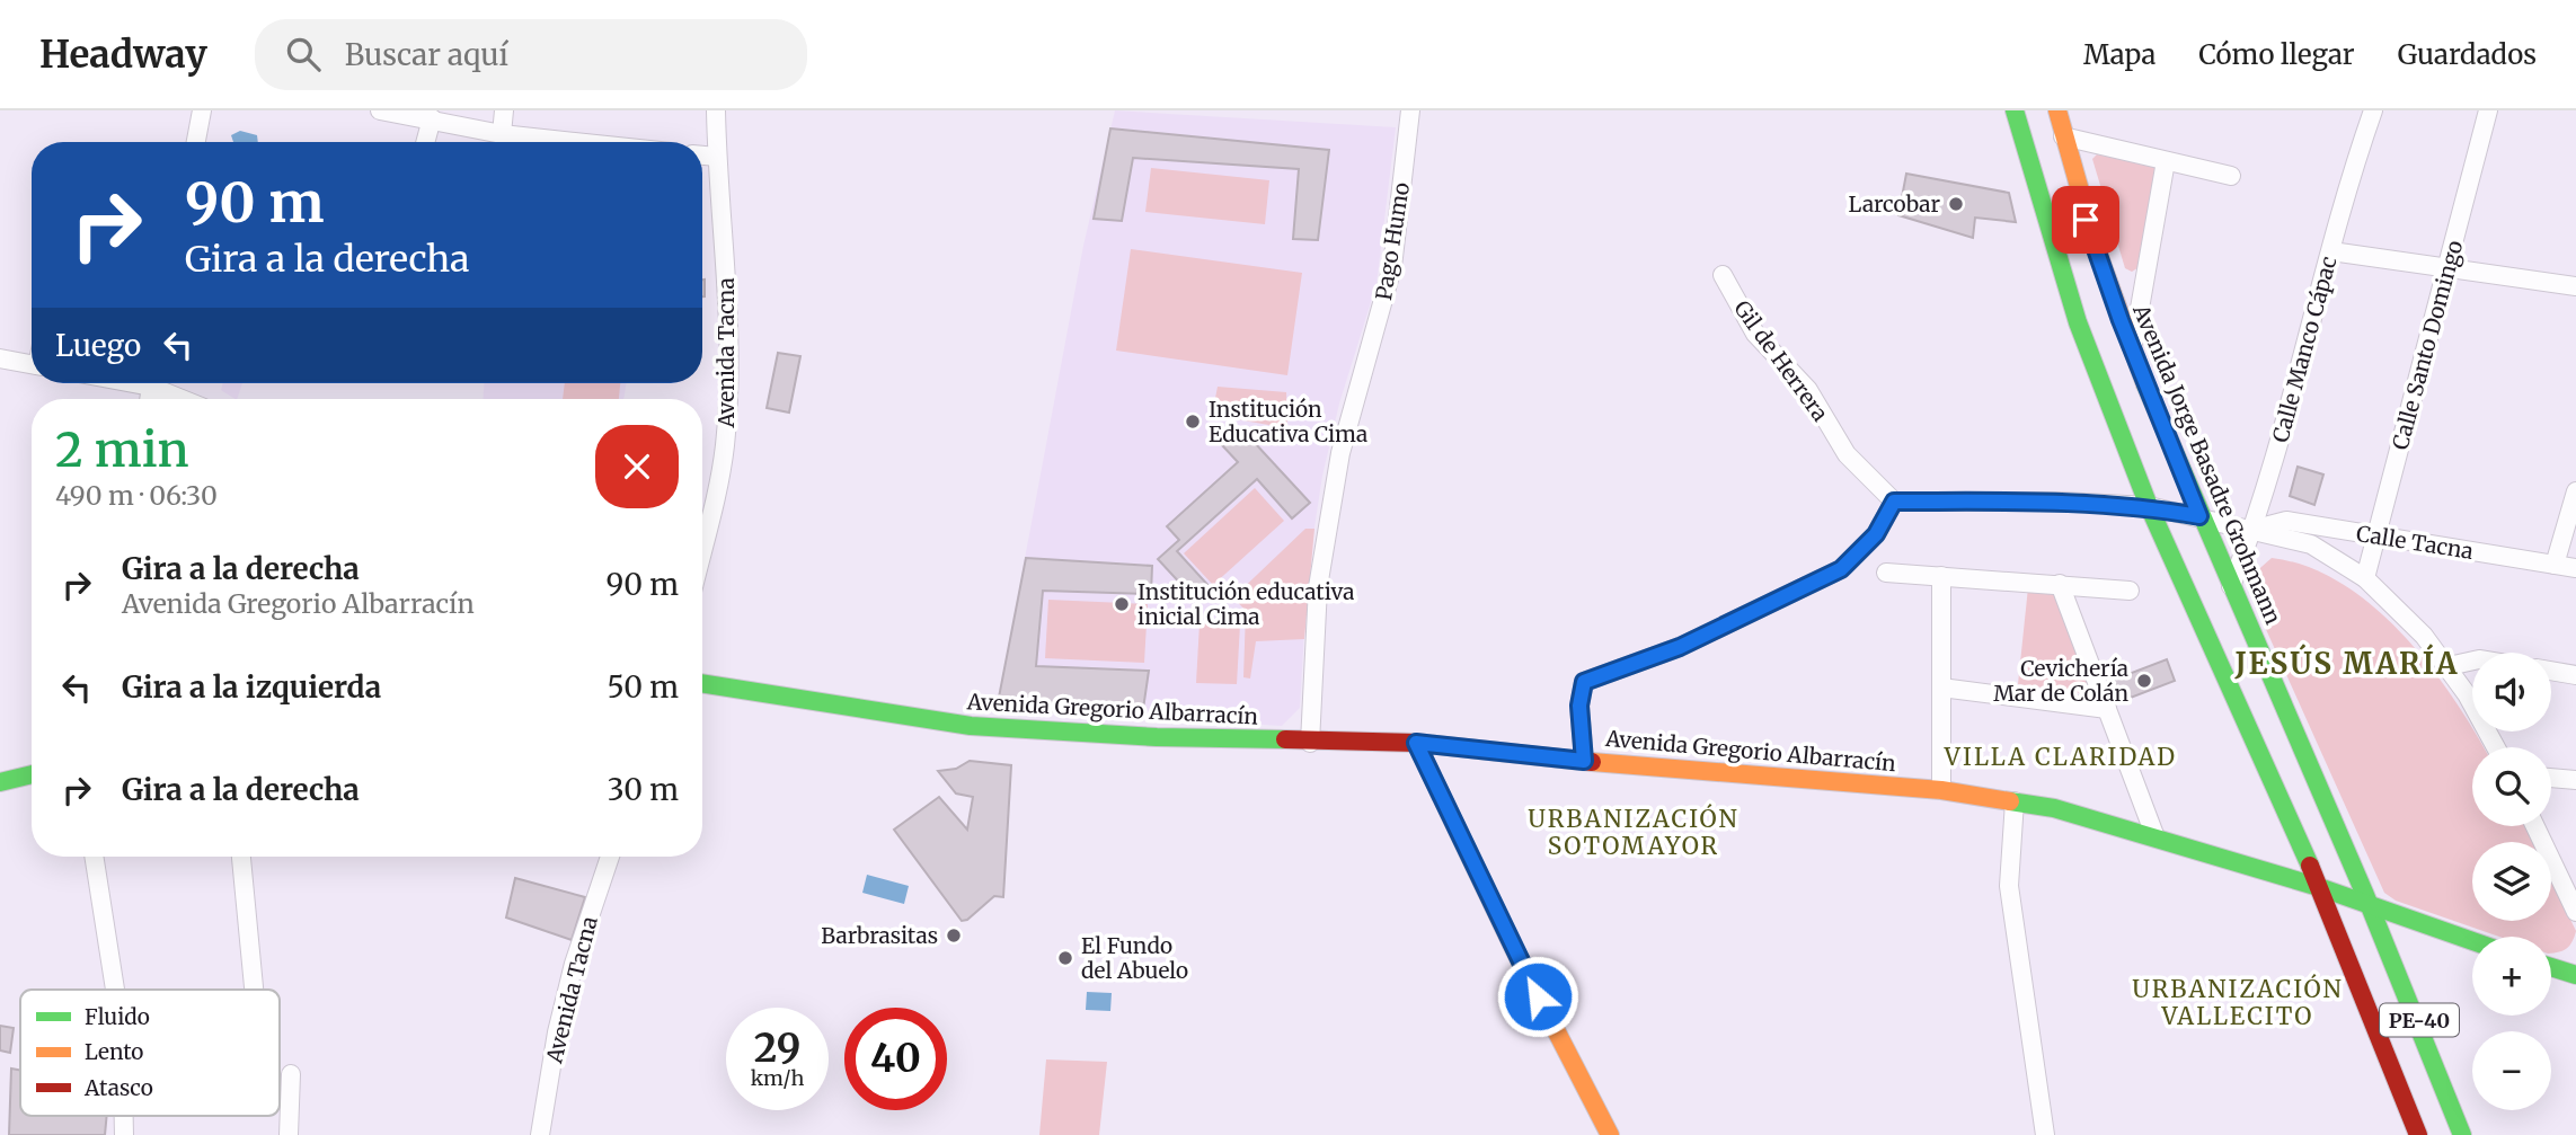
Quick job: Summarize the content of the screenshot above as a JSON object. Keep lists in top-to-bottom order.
{
  "streets": {
    "main road": ["Avenida Jorge Basadre Grohmann", "Avenida Gregorio Albarracín", "PE-40"],
    "street": [
      "Pago Humo",
      "Calle Santo Domingo",
      "Calle Manco Cápac",
      "Avenida Tacna",
      "Gil de Herrera",
      "Calle Tacna"
    ]
  },
  "crossings": [
    ["Pago Humo", "Avenida Gregorio Albarracín"],
    ["Calle Santo Domingo", "Calle Tacna"],
    ["Calle Manco Cápac", "Avenida Jorge Basadre Grohmann"],
    ["Calle Manco Cápac", "Calle Tacna"],
    ["Avenida Jorge Basadre Grohmann", "Avenida Gregorio Albarracín"],
    ["Avenida Gregorio Albarracín", "PE-40"]
  ],
  "districts": [
    "JESÚS MARÍA",
    "VILLA CLARIDAD",
    "URBANIZACIÓN SOTOMAYOR",
    "URBANIZACIÓN VALLECITO"
  ],
  "places": [
    "Larcobar",
    "Institución Educativa Cima",
    "Institución educativa inicial Cima",
    "Cevichería Mar de Colán",
    "Barbrasitas",
    "El Fundo del Abuelo"
  ],
  "legend": ["Fluido", "Lento", "Atasco"],
  "page": {
    "header": "Headway",
    "search": "Buscar aquí",
    "nav": ["Mapa", "Cómo llegar", "Guardados"],
    "turn": ["90 m", "Gira a la derecha"],
    "then": "Luego",
    "heading": ["2 min", "490 m · 06:30"],
    "list": [
      {
        "name": "Gira a la derecha",
        "note": "Avenida Gregorio Albarracín",
        "value": "90 m"
      },
      {
        "name": "Gira a la izquierda",
        "value": "50 m"
      },
      {
        "name": "Gira a la derecha",
        "value": "30 m"
      }
    ],
    "map_buttons": ["+", "−"],
    "speed": "29 km/h",
    "limit": "40"
  }
}
